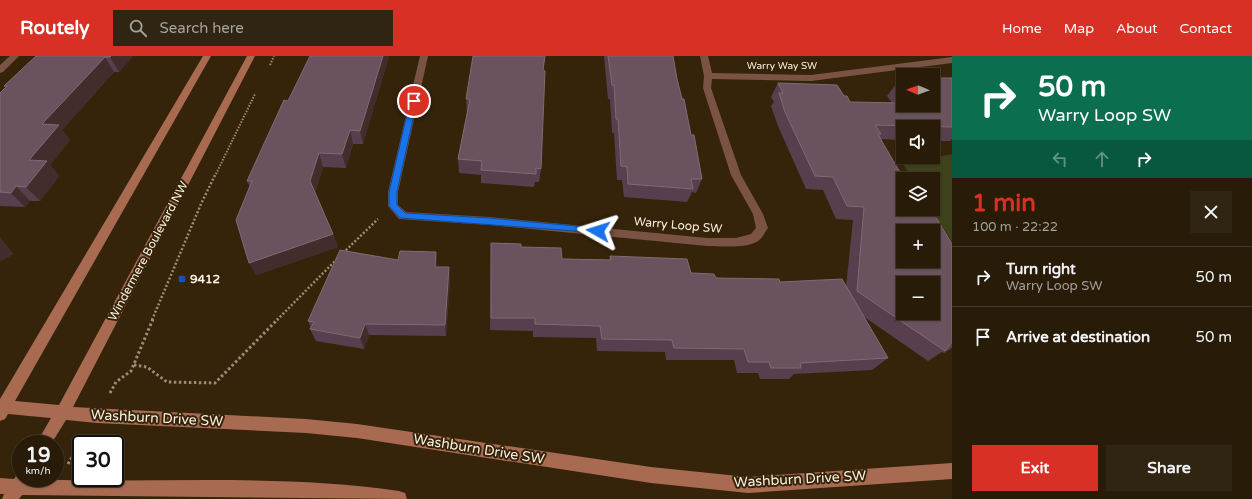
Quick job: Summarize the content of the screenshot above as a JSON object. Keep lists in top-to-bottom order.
{
  "streets": {
    "street": [
      "Warry Way SW",
      "Warry Loop SW",
      "Windermere Boulevard NW",
      "Washburn Drive SW"
    ]
  },
  "crossings": [
    ["Warry Way SW", "Warry Loop SW"],
    ["Windermere Boulevard NW", "Washburn Drive SW"]
  ],
  "places": {
    "transit": ["9412"]
  },
  "north": "left",
  "page": {
    "header": "Routely",
    "search": "Search here",
    "nav": [
      "Home",
      "Map",
      "About",
      "Contact"
    ],
    "turn": ["50 m", "Warry Loop SW"],
    "map_buttons": ["+", "−"],
    "heading": ["1 min", "100 m · 22:22"],
    "list": [
      {
        "name": "Turn right",
        "note": "Warry Loop SW",
        "value": "50 m"
      },
      {
        "name": "Arrive at destination",
        "value": "50 m"
      }
    ],
    "speed": "19 km/h",
    "limit": "30",
    "buttons": ["Exit", "Share"]
  }
}
